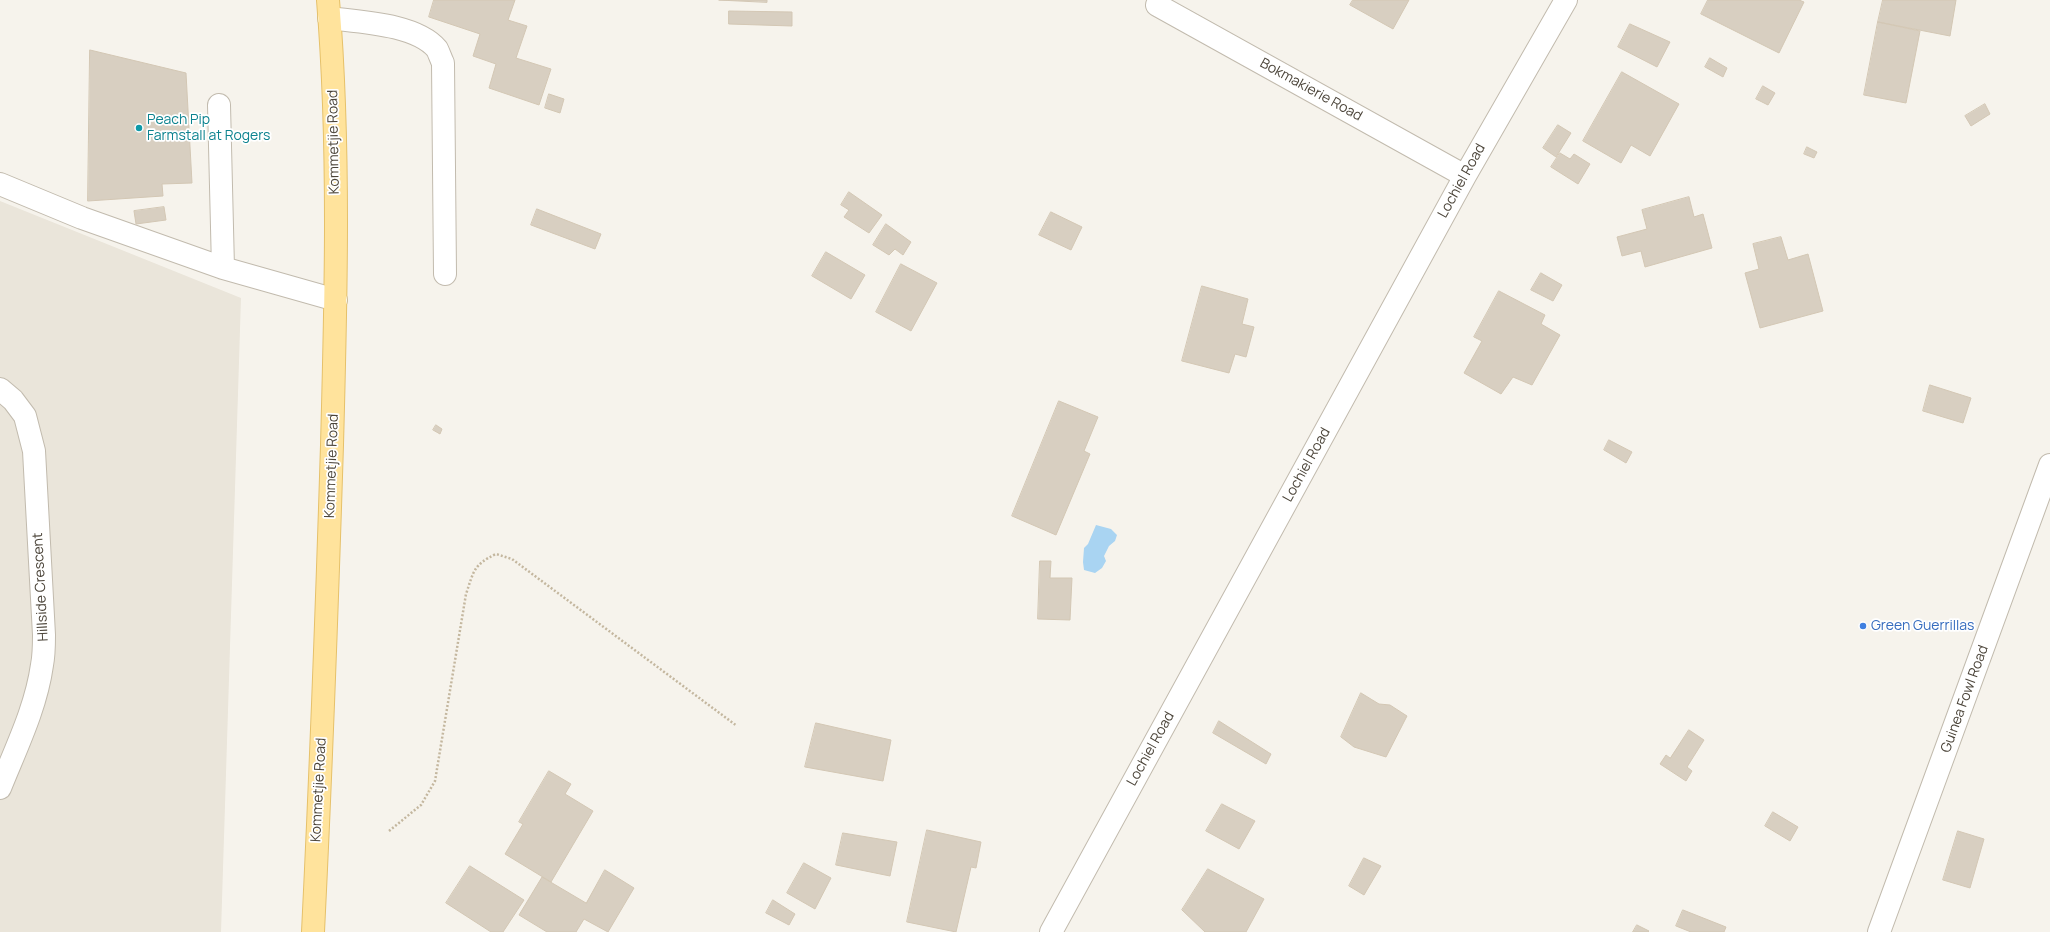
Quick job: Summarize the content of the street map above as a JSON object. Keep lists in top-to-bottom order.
{
  "streets": {
    "main road": ["Kommetjie Road"],
    "street": [
      "Bokmakierie Road",
      "Lochiel Road",
      "Hillside Crescent",
      "Guinea Fowl Road"
    ]
  },
  "crossings": [
    ["Bokmakierie Road", "Lochiel Road"]
  ],
  "places": ["Peach Pip Farmstall at Rogers", "Green Guerrillas"]
}
